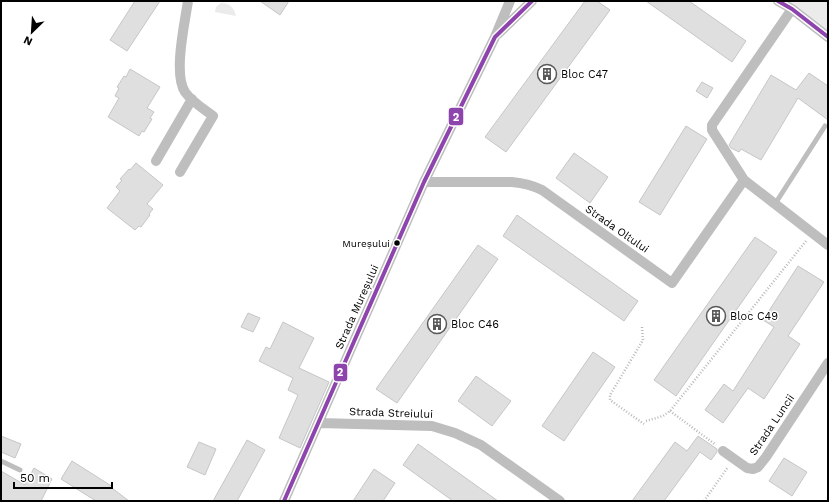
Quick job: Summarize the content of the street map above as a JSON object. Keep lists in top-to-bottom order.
{
  "streets": {
    "street": [
      "Strada Oltului",
      "Strada Mureșului",
      "Strada Streiului",
      "Strada Luncii"
    ]
  },
  "crossings": [
    ["Strada Oltului", "Strada Mureșului"],
    ["Strada Mureșului", "Strada Streiului"]
  ],
  "places": {
    "building": ["Bloc C47", "Bloc C49", "Bloc C46"],
    "other": ["Mureșului"]
  },
  "lines": ["transit line 2"],
  "scale_bar": "50 m",
  "north": "bottom left"
}
